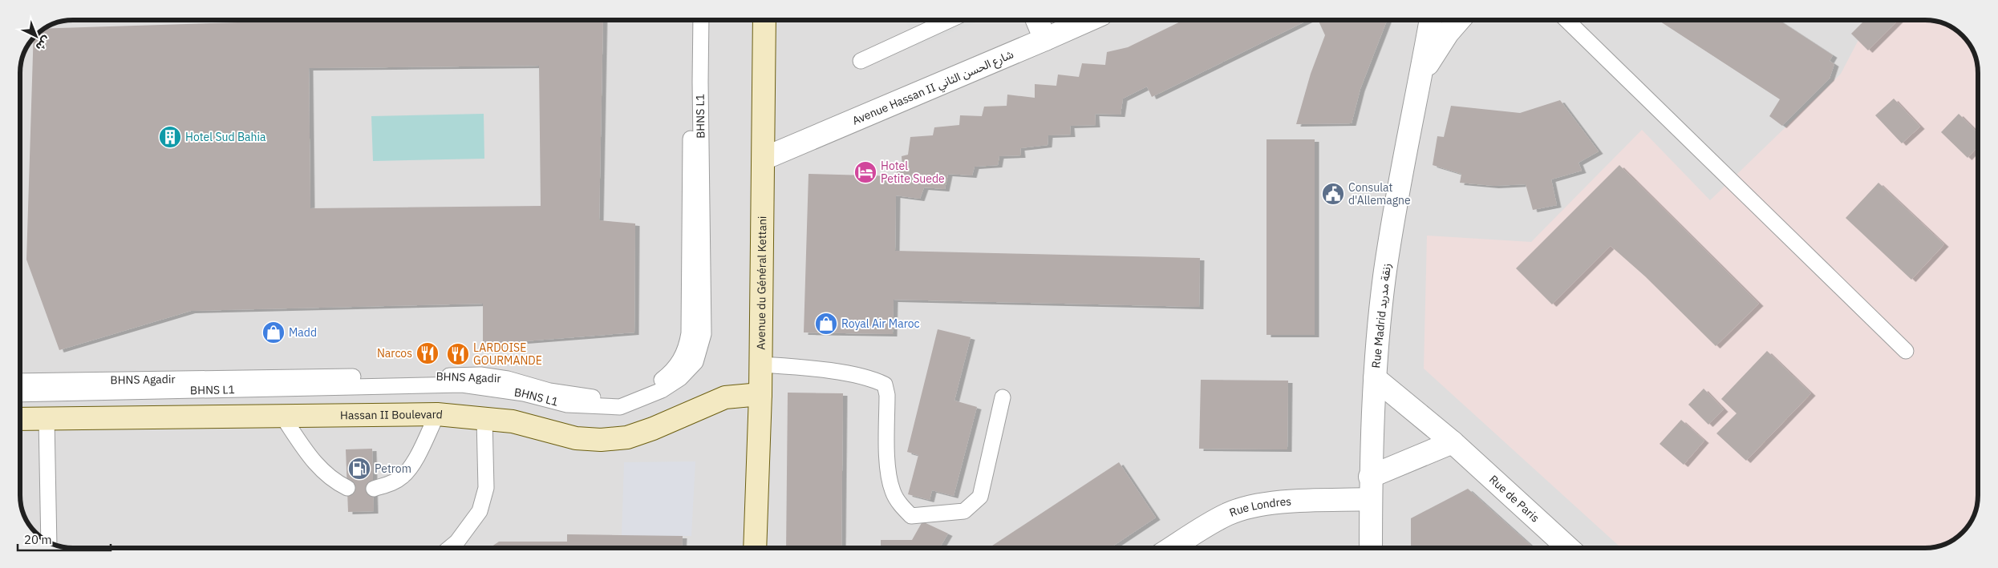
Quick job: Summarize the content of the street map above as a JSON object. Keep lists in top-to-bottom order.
{
  "streets": {
    "street": [
      "Avenue Hassan II شارع الحسن الثاني",
      "Avenue du Général Kettani",
      "Rue Madrid زنقة مدريد",
      "Hassan II Boulevard",
      "Rue de Paris",
      "Rue Londres"
    ],
    "lane": ["BHNS L1", "BHNS Agadir"]
  },
  "crossings": [
    ["Avenue Hassan II شارع الحسن الثاني", "Avenue du Général Kettani"],
    ["Avenue du Général Kettani", "Hassan II Boulevard"],
    ["Rue Madrid زنقة مدريد", "Rue de Paris"],
    ["Rue Madrid زنقة مدريد", "Rue Londres"]
  ],
  "places": {
    "building": ["Hotel Sud Bahia"],
    "hotel": ["Hotel Petite Suede"],
    "public building": ["Consulat d'Allemagne"],
    "shop": ["Royal Air Maroc", "Madd"],
    "restaurant": ["Narcos", "LARDOISE GOURMANDE"],
    "fuel station": ["Petrom"]
  },
  "scale_bar": "20 m",
  "north": "bottom right"
}
